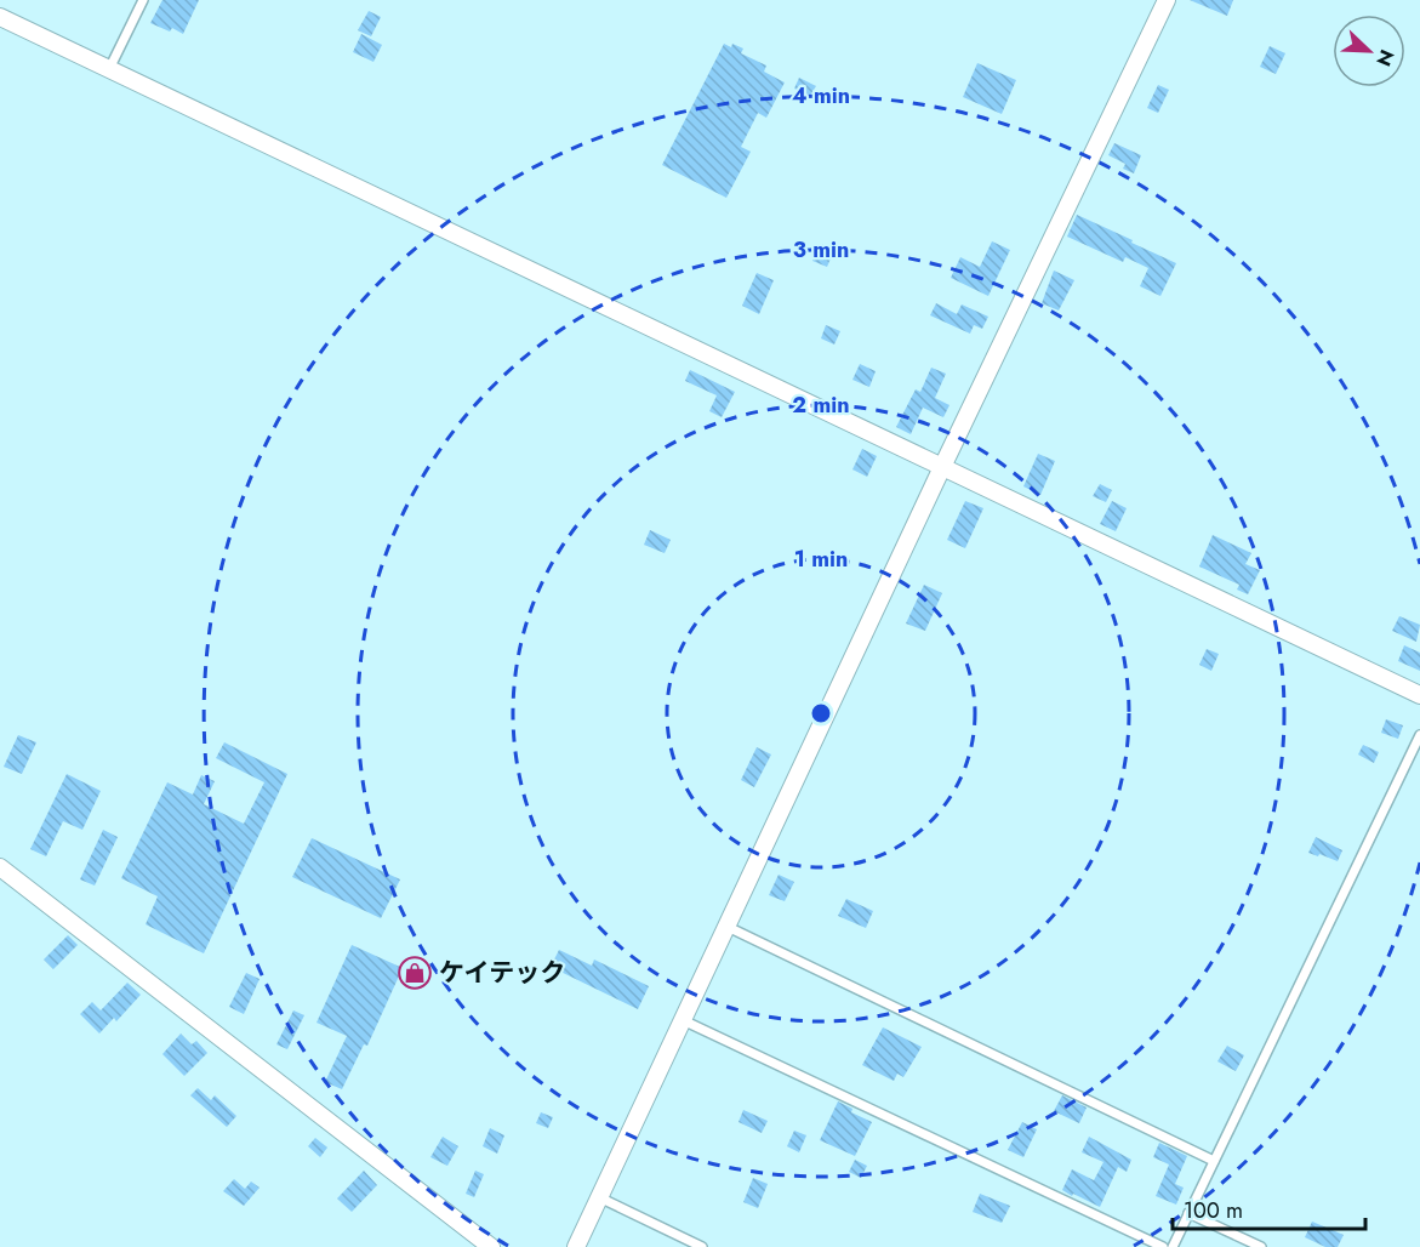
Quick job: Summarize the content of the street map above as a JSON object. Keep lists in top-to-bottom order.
{
  "places": {
    "shop": ["ケイテック"]
  },
  "scale_bar": "100 m",
  "north": "bottom right",
  "rings": [
    "4 min",
    "3 min",
    "2 min",
    "1 min"
  ]
}
